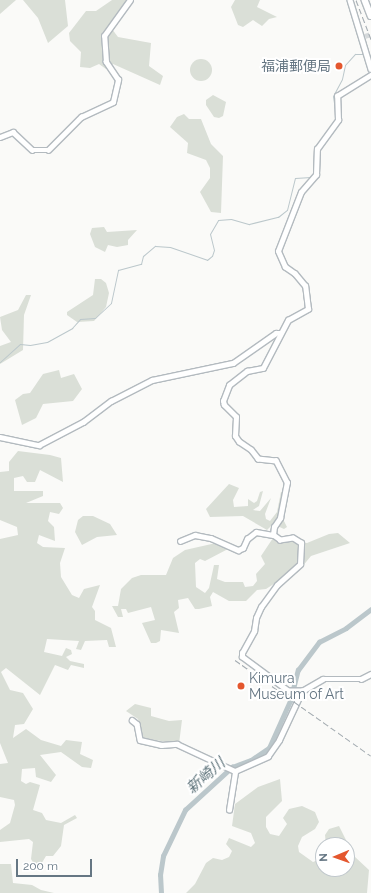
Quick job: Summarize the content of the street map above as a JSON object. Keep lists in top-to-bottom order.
{
  "water": ["新崎川"],
  "places": ["福浦郵便局", "Kimura Museum of Art"],
  "scale_bar": "200 m",
  "north": "left"
}
